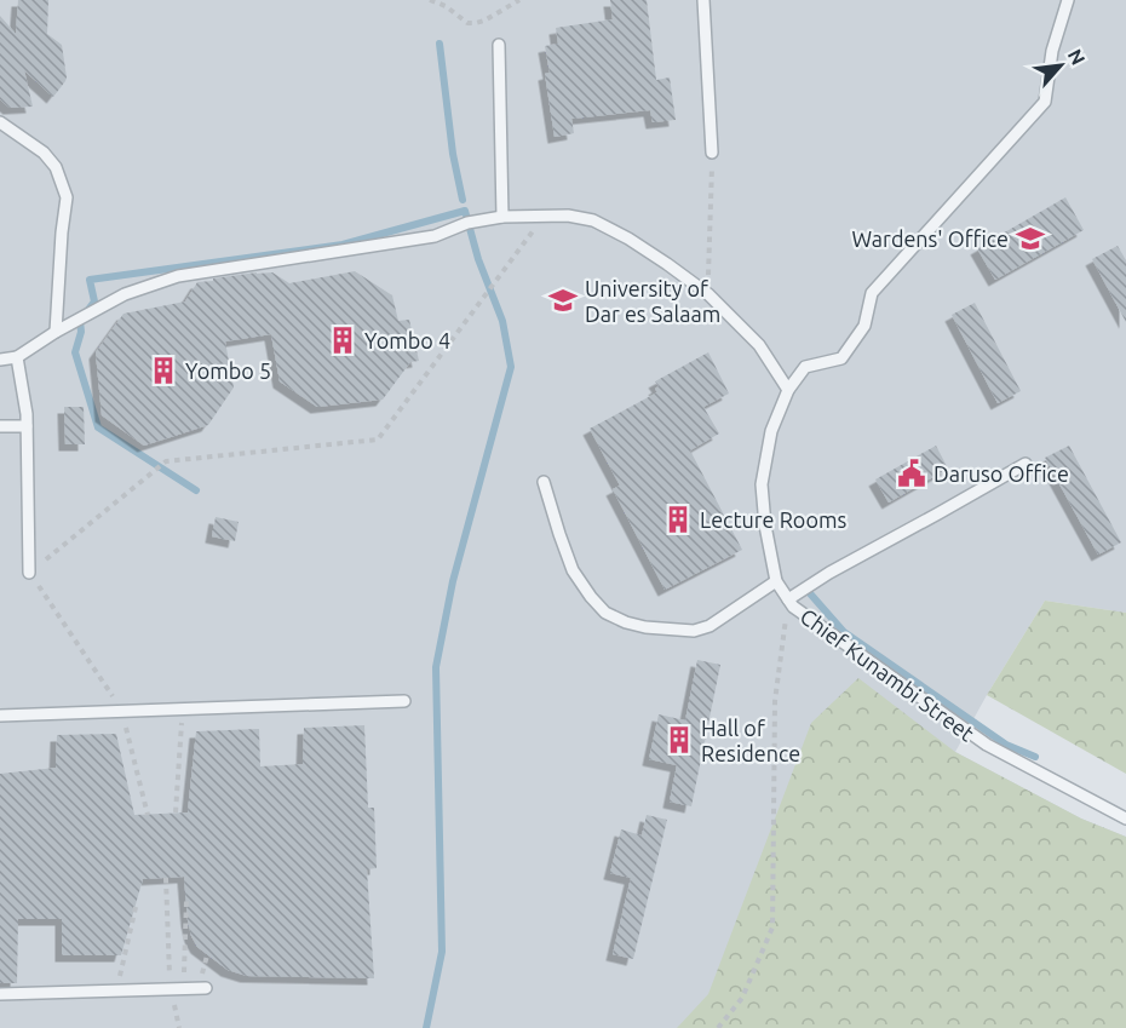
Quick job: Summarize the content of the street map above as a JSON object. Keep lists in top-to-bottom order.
{
  "streets": {
    "lane": ["Chief Kunambi Street"]
  },
  "places": {
    "school or university": ["Wardens' Office", "University of Dar es Salaam"],
    "building": [
      "Yombo 4",
      "Yombo 5",
      "Lecture Rooms",
      "Hall of Residence"
    ],
    "public building": ["Daruso Office"]
  },
  "north": "top right"
}
